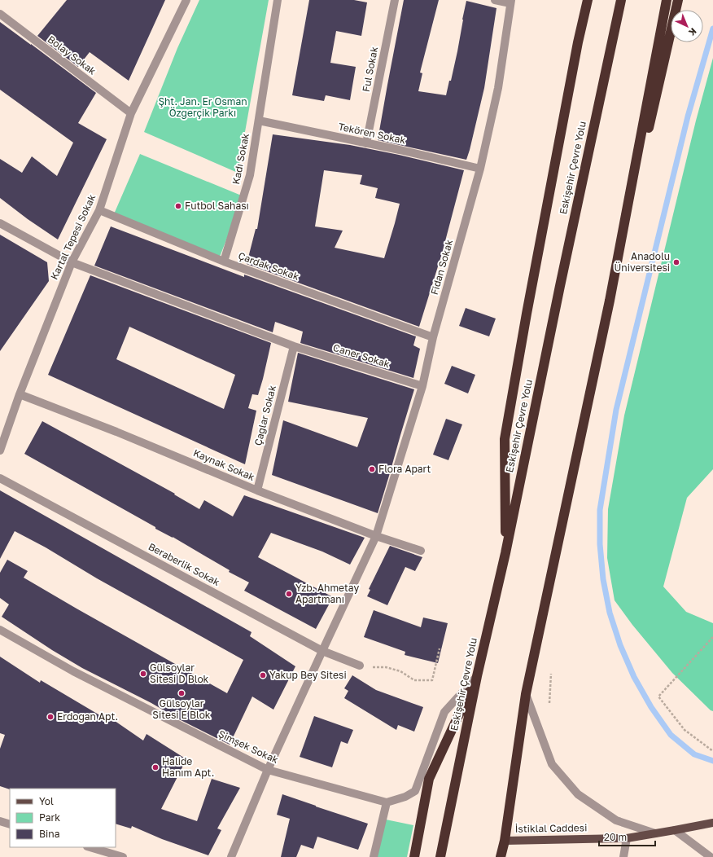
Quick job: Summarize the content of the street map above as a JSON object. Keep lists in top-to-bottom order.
{
  "streets": {
    "highway": ["Eskişehir Çevre Yolu"],
    "main road": ["İstiklal Caddesi"],
    "street": [
      "Bolay Sokak",
      "Ful Sokak",
      "Tekören Sokak",
      "Kadı Sokak",
      "Kartal Tepesi Sokak",
      "Çardak Sokak",
      "Fidan Sokak",
      "Caner Sokak",
      "Çağlar Sokak",
      "Kaynak Sokak",
      "Beraberlik Sokak",
      "Şimşek Sokak"
    ]
  },
  "crossings": [
    ["Bolay Sokak", "Kartal Tepesi Sokak"],
    ["Ful Sokak", "Tekören Sokak"],
    ["Tekören Sokak", "Kadı Sokak"],
    ["Tekören Sokak", "Fidan Sokak"],
    ["Kadı Sokak", "Çardak Sokak"],
    ["Kartal Tepesi Sokak", "Çardak Sokak"],
    ["Kartal Tepesi Sokak", "Caner Sokak"],
    ["Kartal Tepesi Sokak", "Kaynak Sokak"],
    ["Çardak Sokak", "Fidan Sokak"],
    ["Fidan Sokak", "Caner Sokak"],
    ["Fidan Sokak", "Kaynak Sokak"],
    ["Fidan Sokak", "Beraberlik Sokak"],
    ["Fidan Sokak", "Şimşek Sokak"],
    ["Caner Sokak", "Çağlar Sokak"],
    ["Çağlar Sokak", "Kaynak Sokak"]
  ],
  "parks": ["Şht. Jan. Er Osman Özgerçik Parkı"],
  "places": [
    "Futbol Sahası",
    "Anadolu Üniversitesi",
    "Flora Apart",
    "Yzb. Ahmetay Apartmanı",
    "Gülsoylar Sitesi D Blok",
    "Yakup Bey Sitesi",
    "Gülsoylar Sitesi E Blok",
    "Erdoğan Apt.",
    "Halide Hanım Apt."
  ],
  "legend": ["Yol", "Park", "Bina"],
  "scale_bar": "20 m",
  "north": "bottom right"
}
